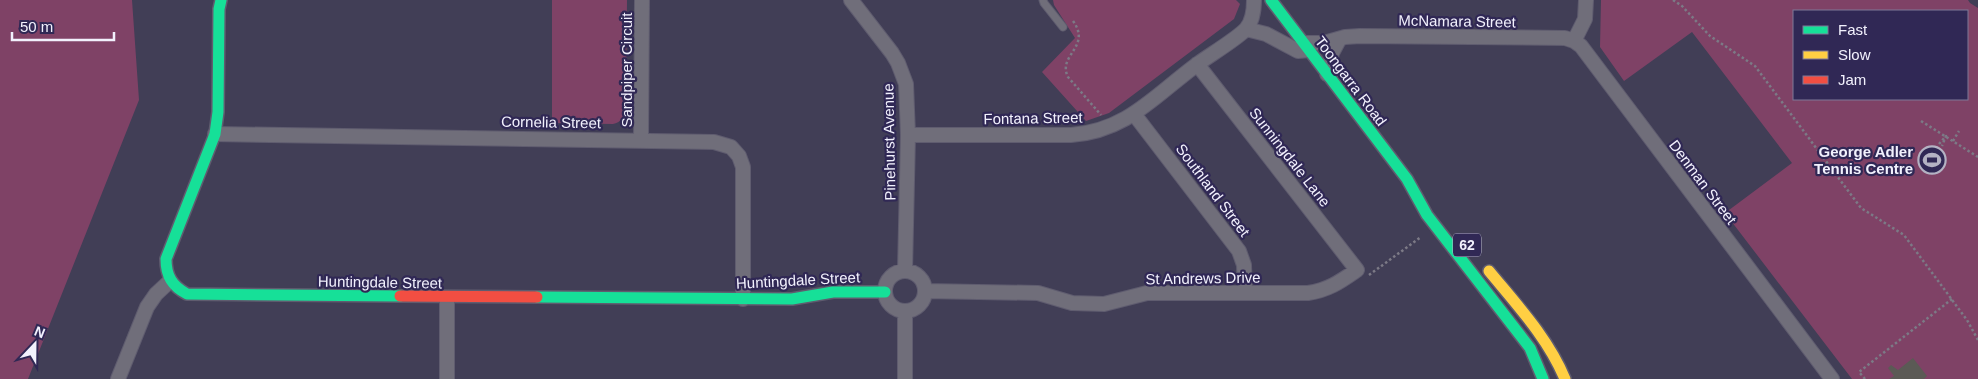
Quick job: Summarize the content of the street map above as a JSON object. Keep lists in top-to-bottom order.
{
  "streets": {
    "street": [
      "McNamara Street",
      "Sandpiper Circuit",
      "Toongarra Road",
      "Fontana Street",
      "Cornelia Street",
      "Pinehurst Avenue",
      "Sunningdale Lane",
      "Denman Street",
      "Southland Street",
      "62",
      "St Andrews Drive",
      "Huntingdale Street"
    ]
  },
  "crossings": [
    ["McNamara Street", "Toongarra Road"],
    ["McNamara Street", "Denman Street"],
    ["Sandpiper Circuit", "Cornelia Street"],
    ["Fontana Street", "Pinehurst Avenue"],
    ["Fontana Street", "Sunningdale Lane"],
    ["Fontana Street", "Southland Street"],
    ["Cornelia Street", "Huntingdale Street"],
    ["Pinehurst Avenue", "St Andrews Drive"],
    ["Pinehurst Avenue", "Huntingdale Street"],
    ["Sunningdale Lane", "St Andrews Drive"],
    ["Southland Street", "St Andrews Drive"],
    ["St Andrews Drive", "Huntingdale Street"]
  ],
  "places": {
    "sports": ["George Adler Tennis Centre"]
  },
  "legend": ["Fast", "Slow", "Jam"],
  "scale_bar": "50 m",
  "north": "top"
}
